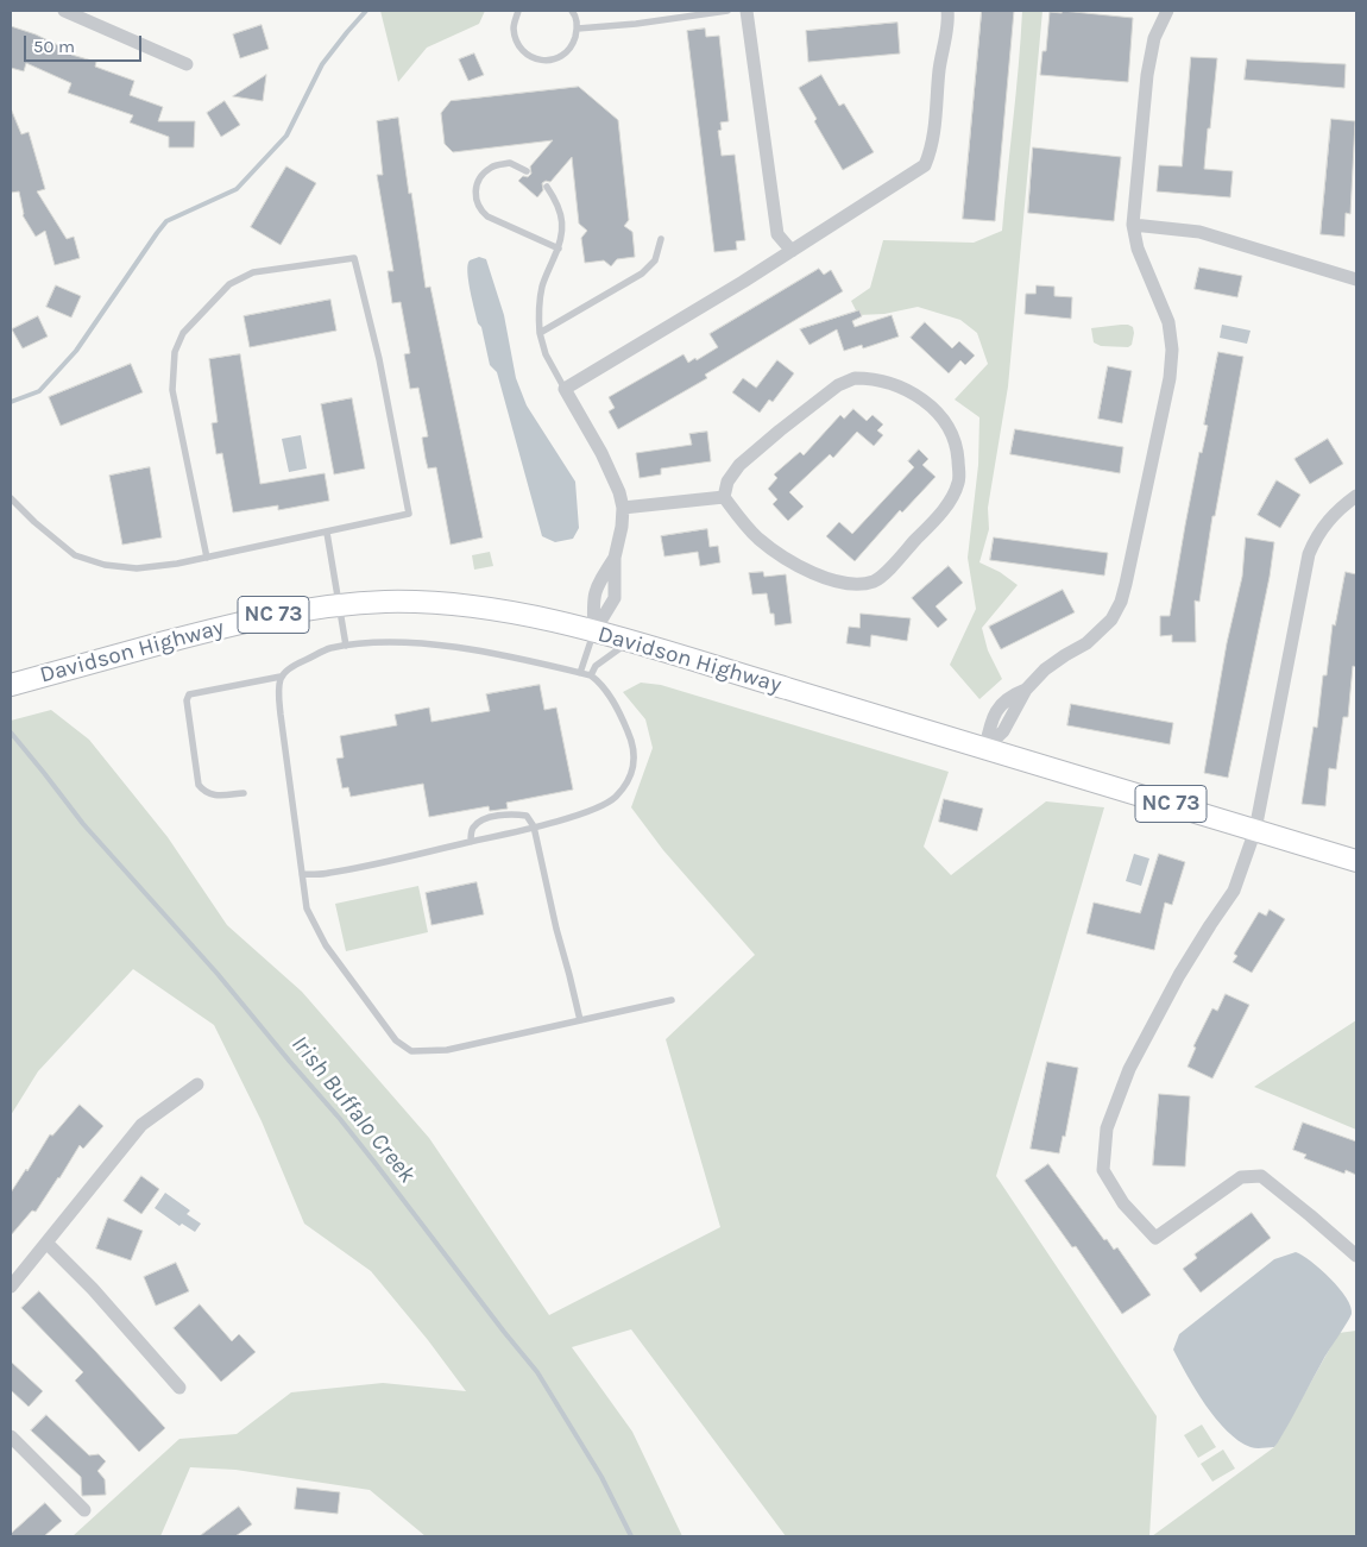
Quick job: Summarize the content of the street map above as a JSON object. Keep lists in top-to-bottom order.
{
  "streets": {
    "main road": ["NC 73", "Davidson Highway"]
  },
  "water": ["Irish Buffalo Creek"],
  "scale_bar": "50 m"
}
